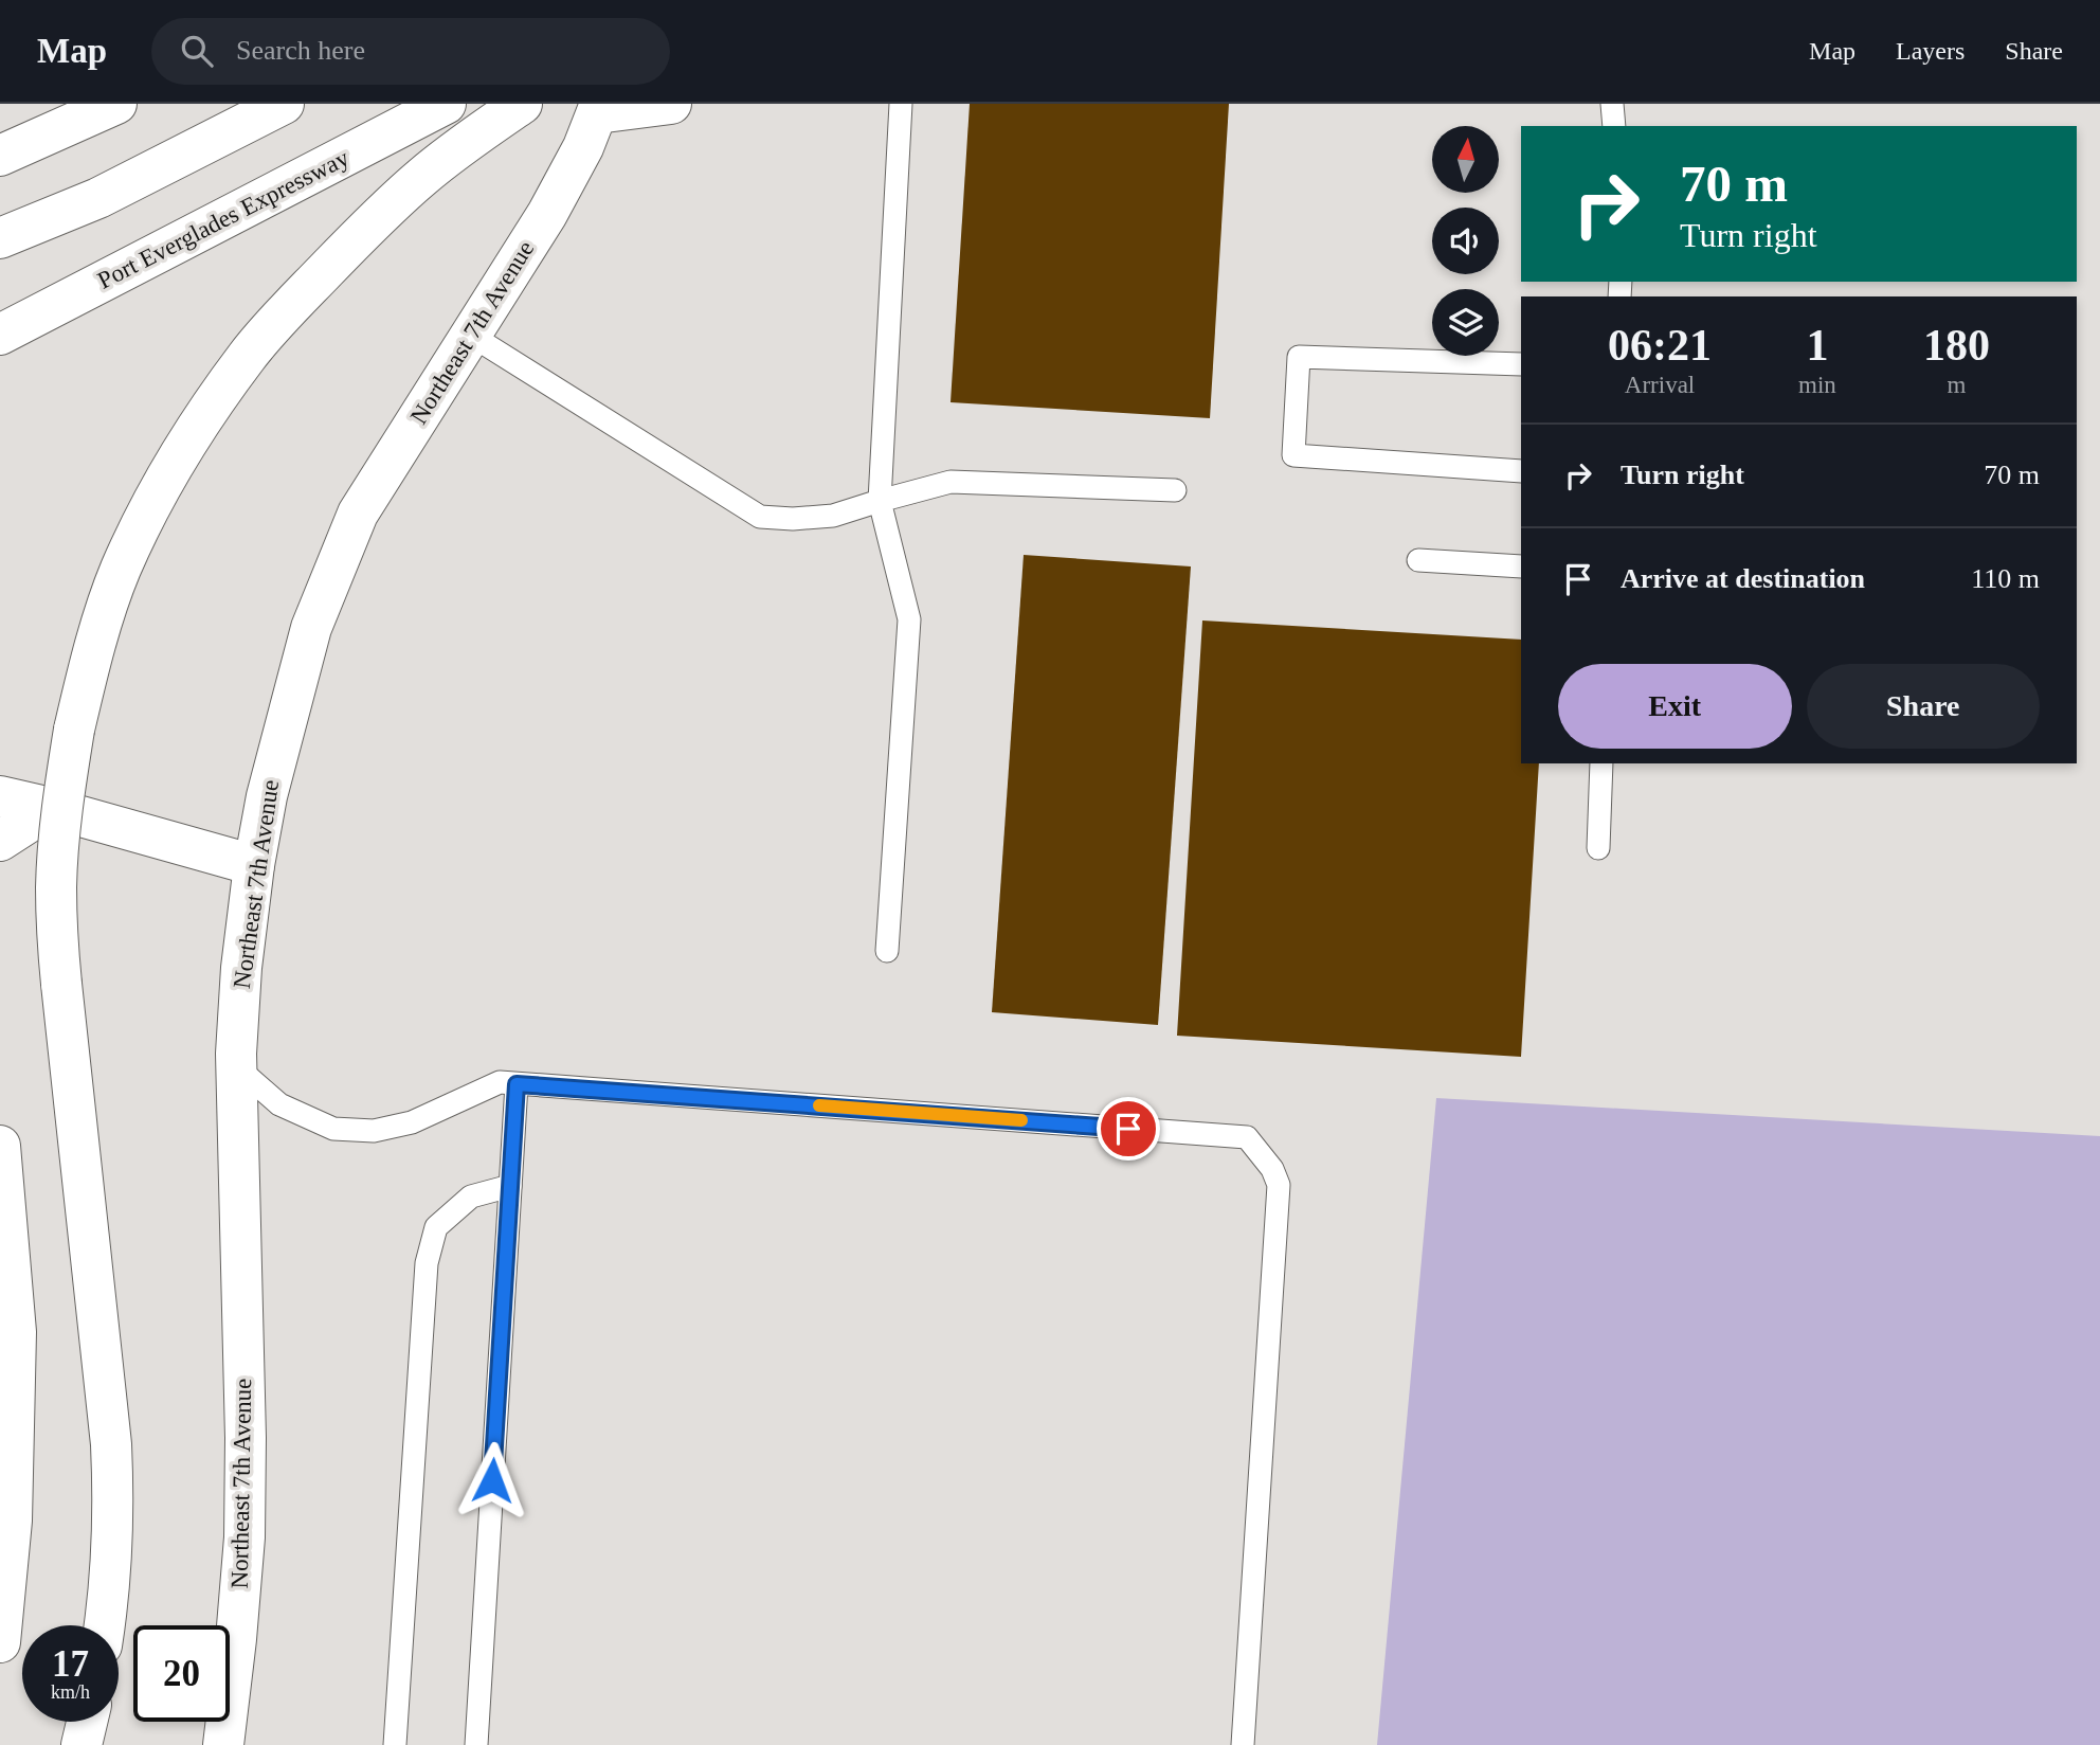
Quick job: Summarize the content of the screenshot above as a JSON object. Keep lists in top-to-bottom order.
{
  "streets": {
    "main road": ["Port Everglades Expressway", "Northeast 7th Avenue"]
  },
  "north": "top",
  "page": {
    "header": "Map",
    "search": "Search here",
    "nav": ["Map", "Layers", "Share"],
    "turn": ["70 m", "Turn right"],
    "eta": [
      "06:21",
      "Arrival",
      "1",
      "min",
      "180",
      "m"
    ],
    "list": [
      {
        "name": "Turn right",
        "value": "70 m"
      },
      {
        "name": "Arrive at destination",
        "value": "110 m"
      }
    ],
    "buttons": ["Exit", "Share"],
    "speed": "17 km/h",
    "limit": "20"
  }
}
